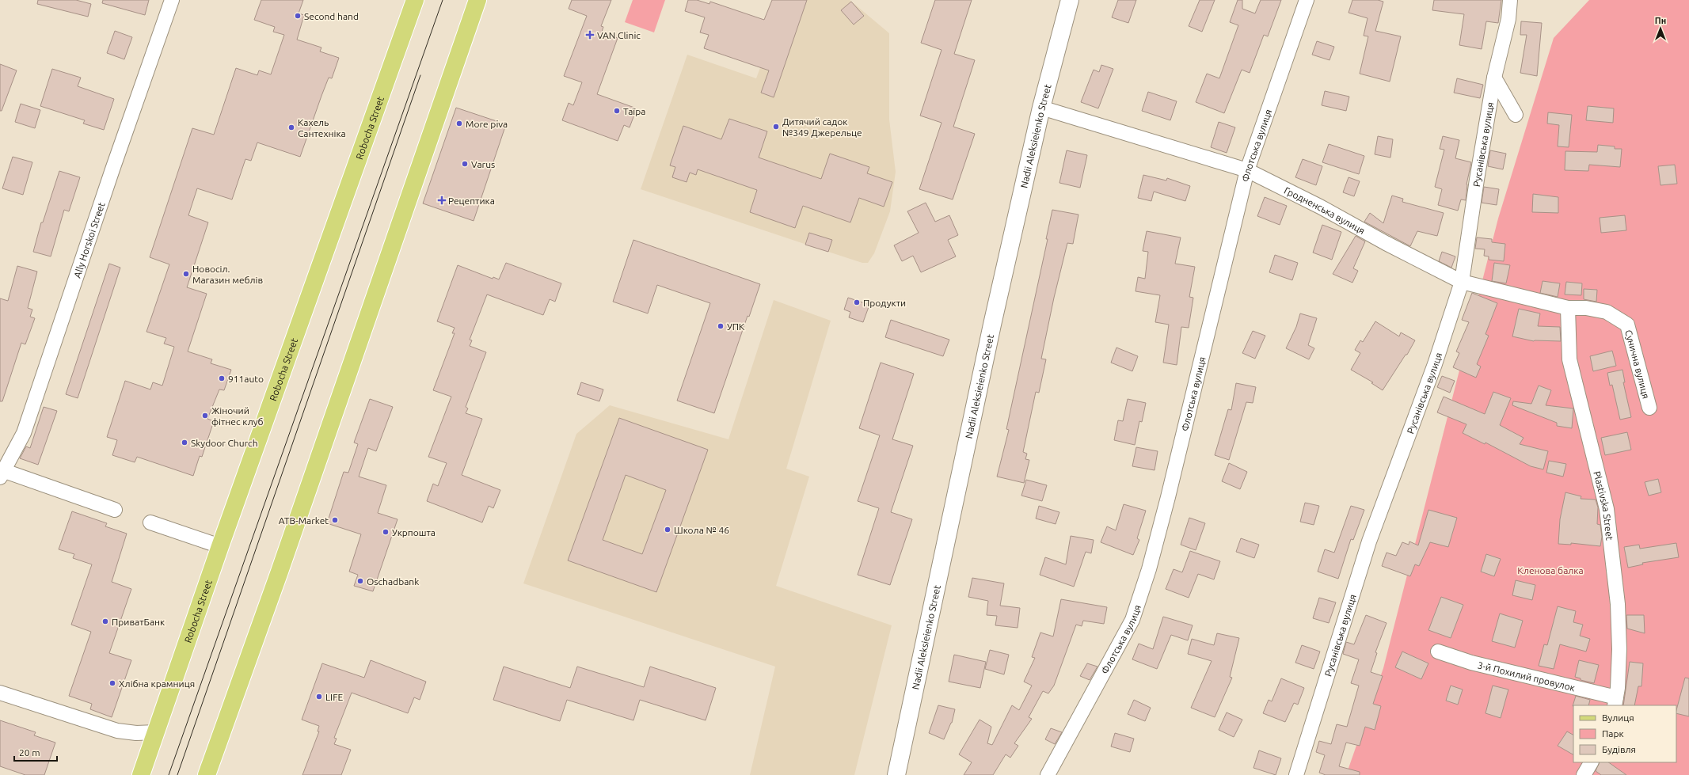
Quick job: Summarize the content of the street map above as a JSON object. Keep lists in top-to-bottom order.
{
  "streets": {
    "main road": ["Robocha Street"],
    "street": [
      "Nadii Aleksieienko Street",
      "Русанівська вулиця",
      "Флотська вулиця",
      "Гродненська вулиця",
      "Ally Horskoi Street",
      "Сунична вулиця",
      "Plastivska Street",
      "3-й Похилий провулок"
    ]
  },
  "crossings": [
    ["Nadii Aleksieienko Street", "Гродненська вулиця"],
    ["Русанівська вулиця", "Гродненська вулиця"],
    ["Флотська вулиця", "Гродненська вулиця"],
    ["Гродненська вулиця", "Сунична вулиця"],
    ["Гродненська вулиця", "Plastivska Street"],
    ["Plastivska Street", "3-й Похилий провулок"]
  ],
  "parks": ["Кленова балка"],
  "places": {
    "other": [
      "Second hand",
      "Таїра",
      "More piva",
      "Дитячий садок №349 Джерельце",
      "Кахель Сантехніка",
      "Varus",
      "Новосіл. Магазин меблів",
      "Продукти",
      "УПК",
      "911auto",
      "Жіночий фітнес клуб",
      "Skydoor Church",
      "ATB-Market",
      "Школа № 46",
      "Укрпошта",
      "Oschadbank",
      "ПриватБанк",
      "Хлібна крамниця",
      "LIFE"
    ],
    "health": ["VAN Clinic", "Рецептика"]
  },
  "legend": ["Вулиця", "Парк", "Будівля"],
  "scale_bar": "20 m",
  "north": "top"
}
